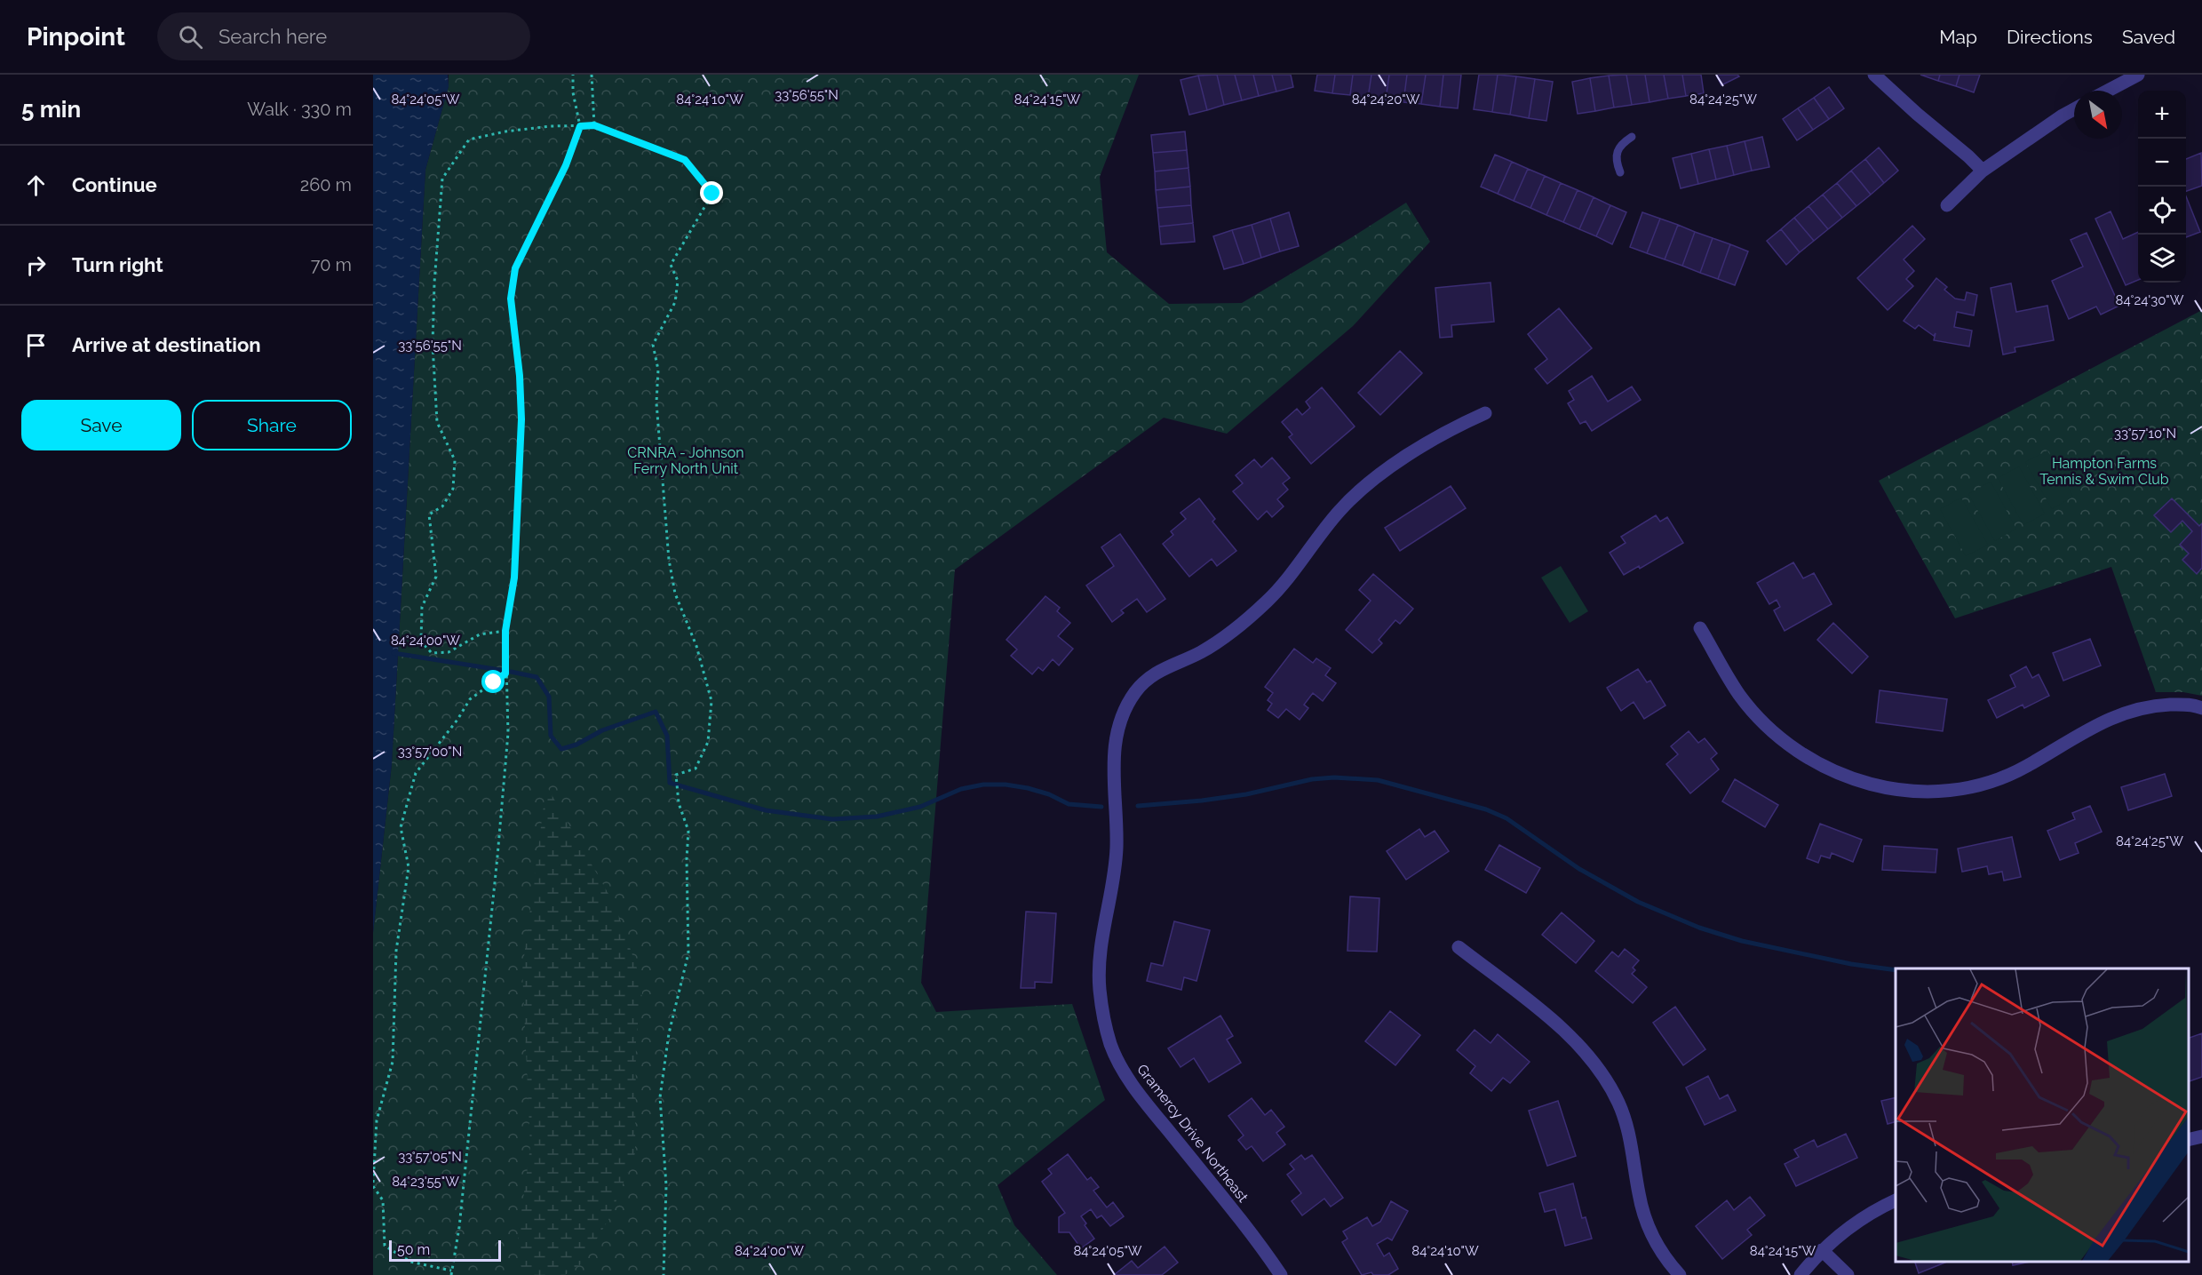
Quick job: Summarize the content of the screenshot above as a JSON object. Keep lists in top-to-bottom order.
{
  "streets": {
    "street": ["Gramercy Drive Northeast"]
  },
  "parks": ["CRNRA - Johnson Ferry North Unit", "Hampton Farms Tennis & Swim Club"],
  "scale_bar": "50 m",
  "north": "bottom right",
  "page": {
    "header": "Pinpoint",
    "search": "Search here",
    "nav": ["Map", "Directions", "Saved"],
    "heading": ["5 min", "Walk · 330 m"],
    "map_buttons": ["+", "−"],
    "list": [
      ["Continue", "260 m"],
      ["Turn right", "70 m"],
      "Arrive at destination"
    ],
    "buttons": ["Save", "Share"],
    "scale": "50 m"
  },
  "coordinates": [
    "33°56'55\"N",
    "84°24'10\"W",
    "84°24'15\"W",
    "84°24'20\"W",
    "84°24'25\"W",
    "84°24'05\"W",
    "84°24'30\"W",
    "33°57'10\"N",
    "84°24'00\"W",
    "33°57'00\"N",
    "33°57'05\"N",
    "84°23'55\"W"
  ]
}
